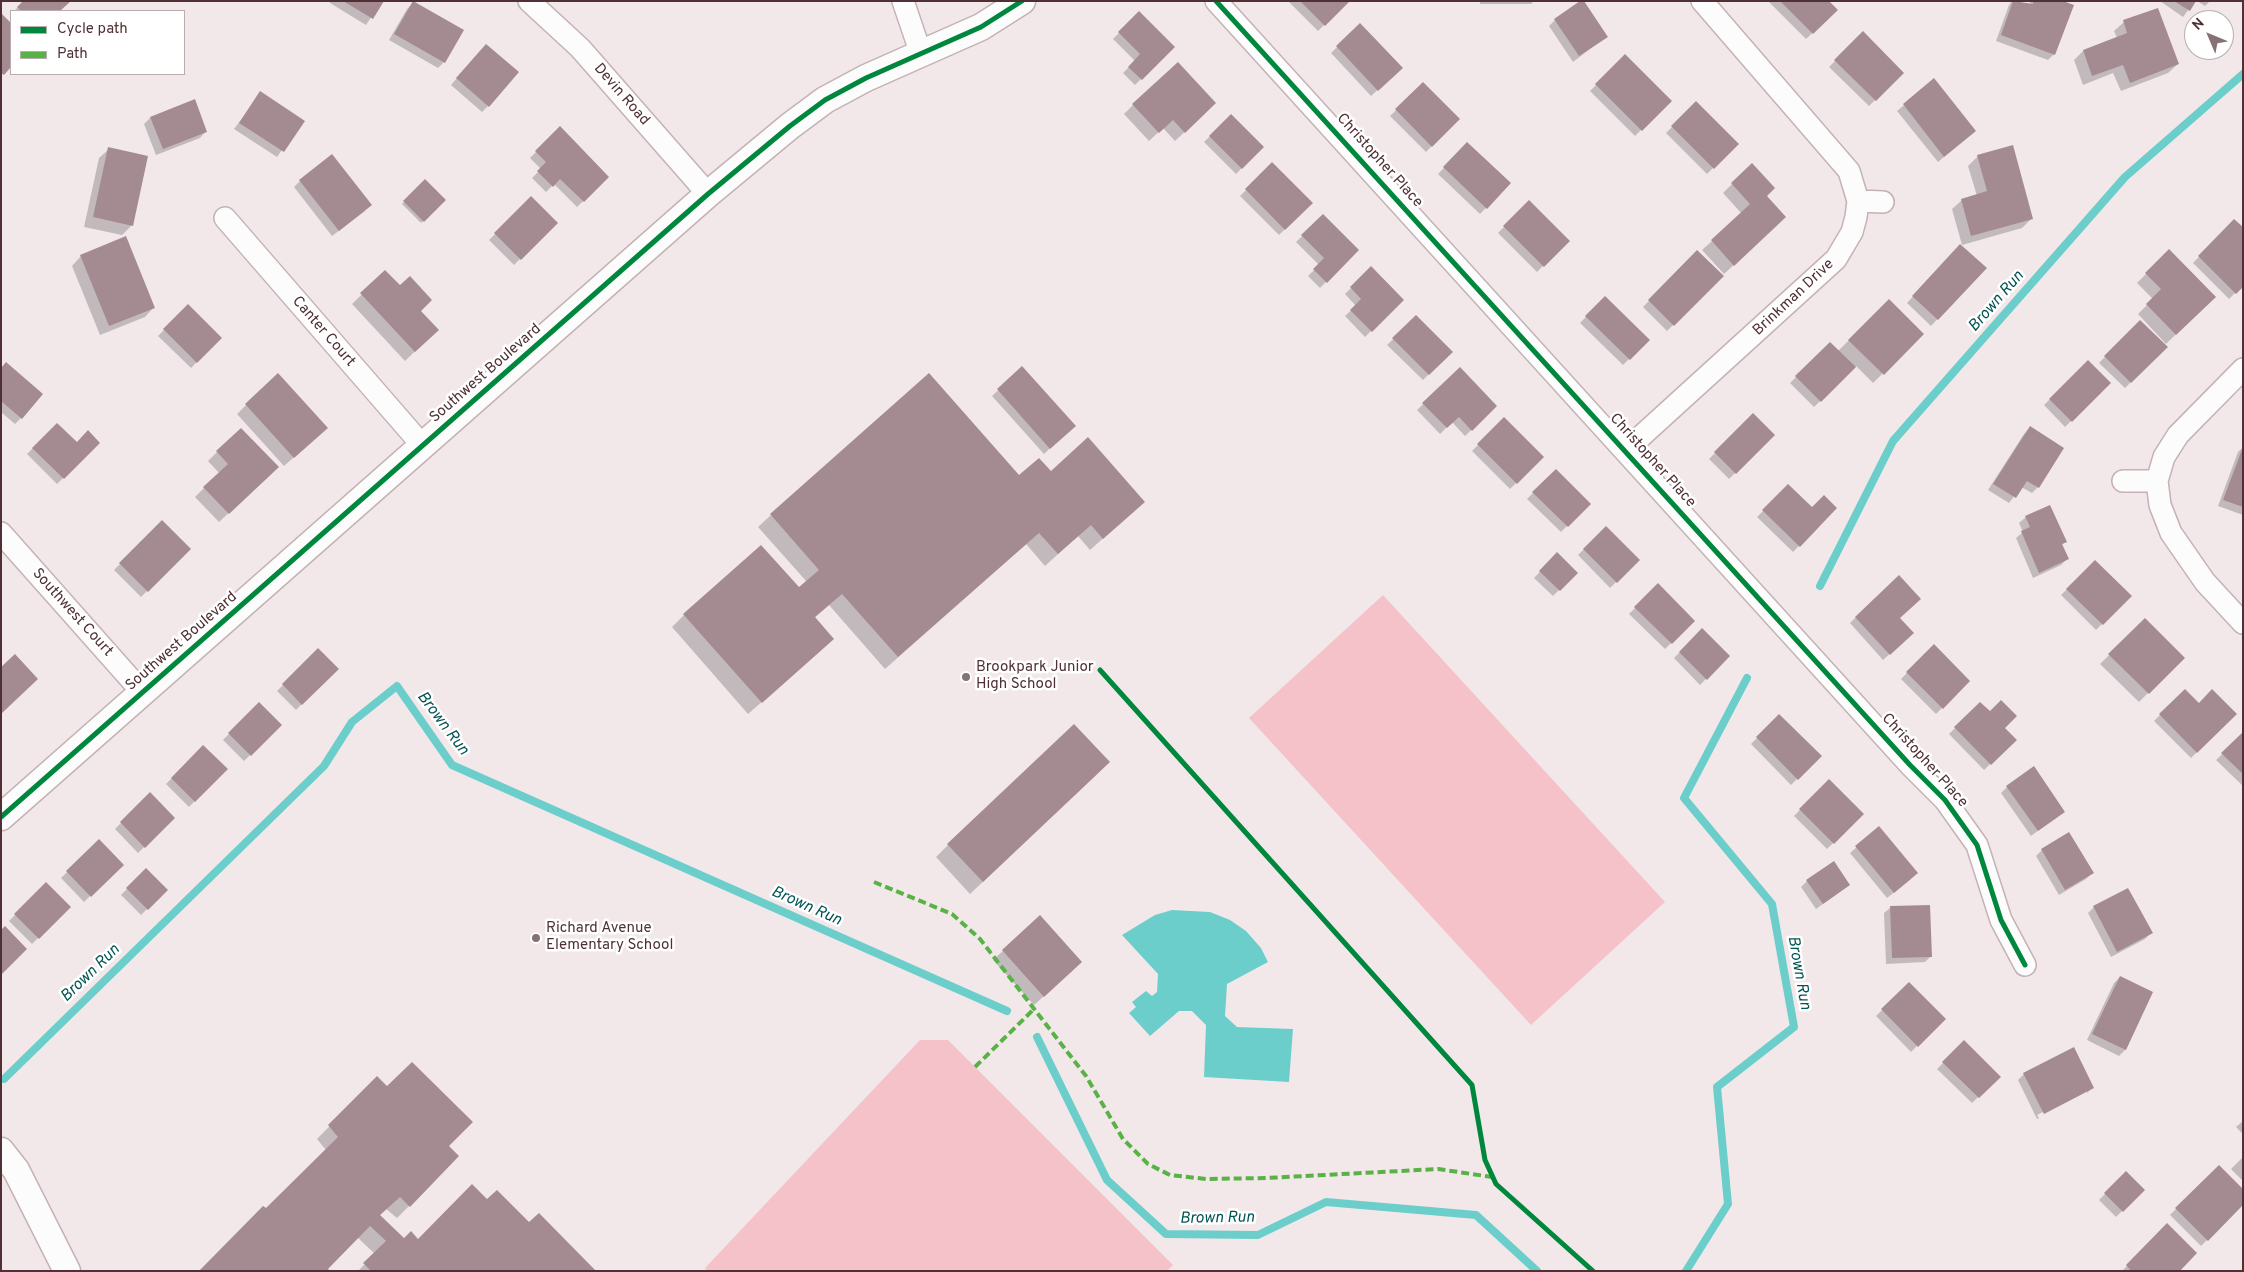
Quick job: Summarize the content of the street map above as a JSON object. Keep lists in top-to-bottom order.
{
  "streets": {
    "street": [
      "Devin Road",
      "Christopher Place",
      "Brinkman Drive",
      "Canter Court",
      "Southwest Boulevard",
      "Southwest Court"
    ]
  },
  "crossings": [
    ["Devin Road", "Southwest Boulevard"],
    ["Christopher Place", "Brinkman Drive"],
    ["Canter Court", "Southwest Boulevard"],
    ["Southwest Boulevard", "Southwest Court"]
  ],
  "water": ["Brown Run"],
  "places": ["Brookpark Junior High School", "Richard Avenue Elementary School"],
  "legend": ["Cycle path", "Path"],
  "north": "top left"
}
